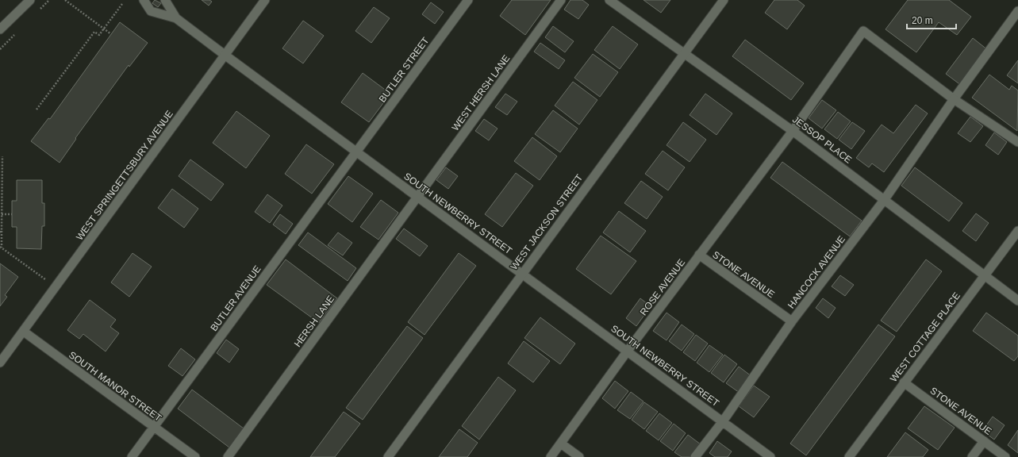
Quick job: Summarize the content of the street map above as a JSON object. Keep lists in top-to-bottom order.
{
  "streets": {
    "street": [
      "BUTLER STREET",
      "WEST HERSH LANE",
      "JESSOP PLACE",
      "WEST SPRINGETTSBURY AVENUE",
      "SOUTH NEWBERRY STREET",
      "WEST JACKSON STREET",
      "HANCOCK AVENUE",
      "STONE AVENUE",
      "ROSE AVENUE",
      "BUTLER AVENUE",
      "HERSH LANE",
      "WEST COTTAGE PLACE",
      "SOUTH MANOR STREET"
    ]
  },
  "crossings": [
    ["BUTLER STREET", "SOUTH NEWBERRY STREET"],
    ["BUTLER STREET", "BUTLER AVENUE"],
    ["WEST HERSH LANE", "SOUTH NEWBERRY STREET"],
    ["WEST HERSH LANE", "HERSH LANE"],
    ["JESSOP PLACE", "WEST JACKSON STREET"],
    ["JESSOP PLACE", "HANCOCK AVENUE"],
    ["JESSOP PLACE", "ROSE AVENUE"],
    ["JESSOP PLACE", "WEST COTTAGE PLACE"],
    ["WEST SPRINGETTSBURY AVENUE", "SOUTH NEWBERRY STREET"],
    ["WEST SPRINGETTSBURY AVENUE", "SOUTH MANOR STREET"],
    ["SOUTH NEWBERRY STREET", "WEST JACKSON STREET"],
    ["SOUTH NEWBERRY STREET", "HANCOCK AVENUE"],
    ["SOUTH NEWBERRY STREET", "ROSE AVENUE"],
    ["SOUTH NEWBERRY STREET", "BUTLER AVENUE"],
    ["SOUTH NEWBERRY STREET", "HERSH LANE"],
    ["HANCOCK AVENUE", "STONE AVENUE"],
    ["HANCOCK AVENUE", "ROSE AVENUE"],
    ["STONE AVENUE", "ROSE AVENUE"],
    ["STONE AVENUE", "WEST COTTAGE PLACE"],
    ["BUTLER AVENUE", "SOUTH MANOR STREET"]
  ],
  "scale_bar": "20 m"
}
